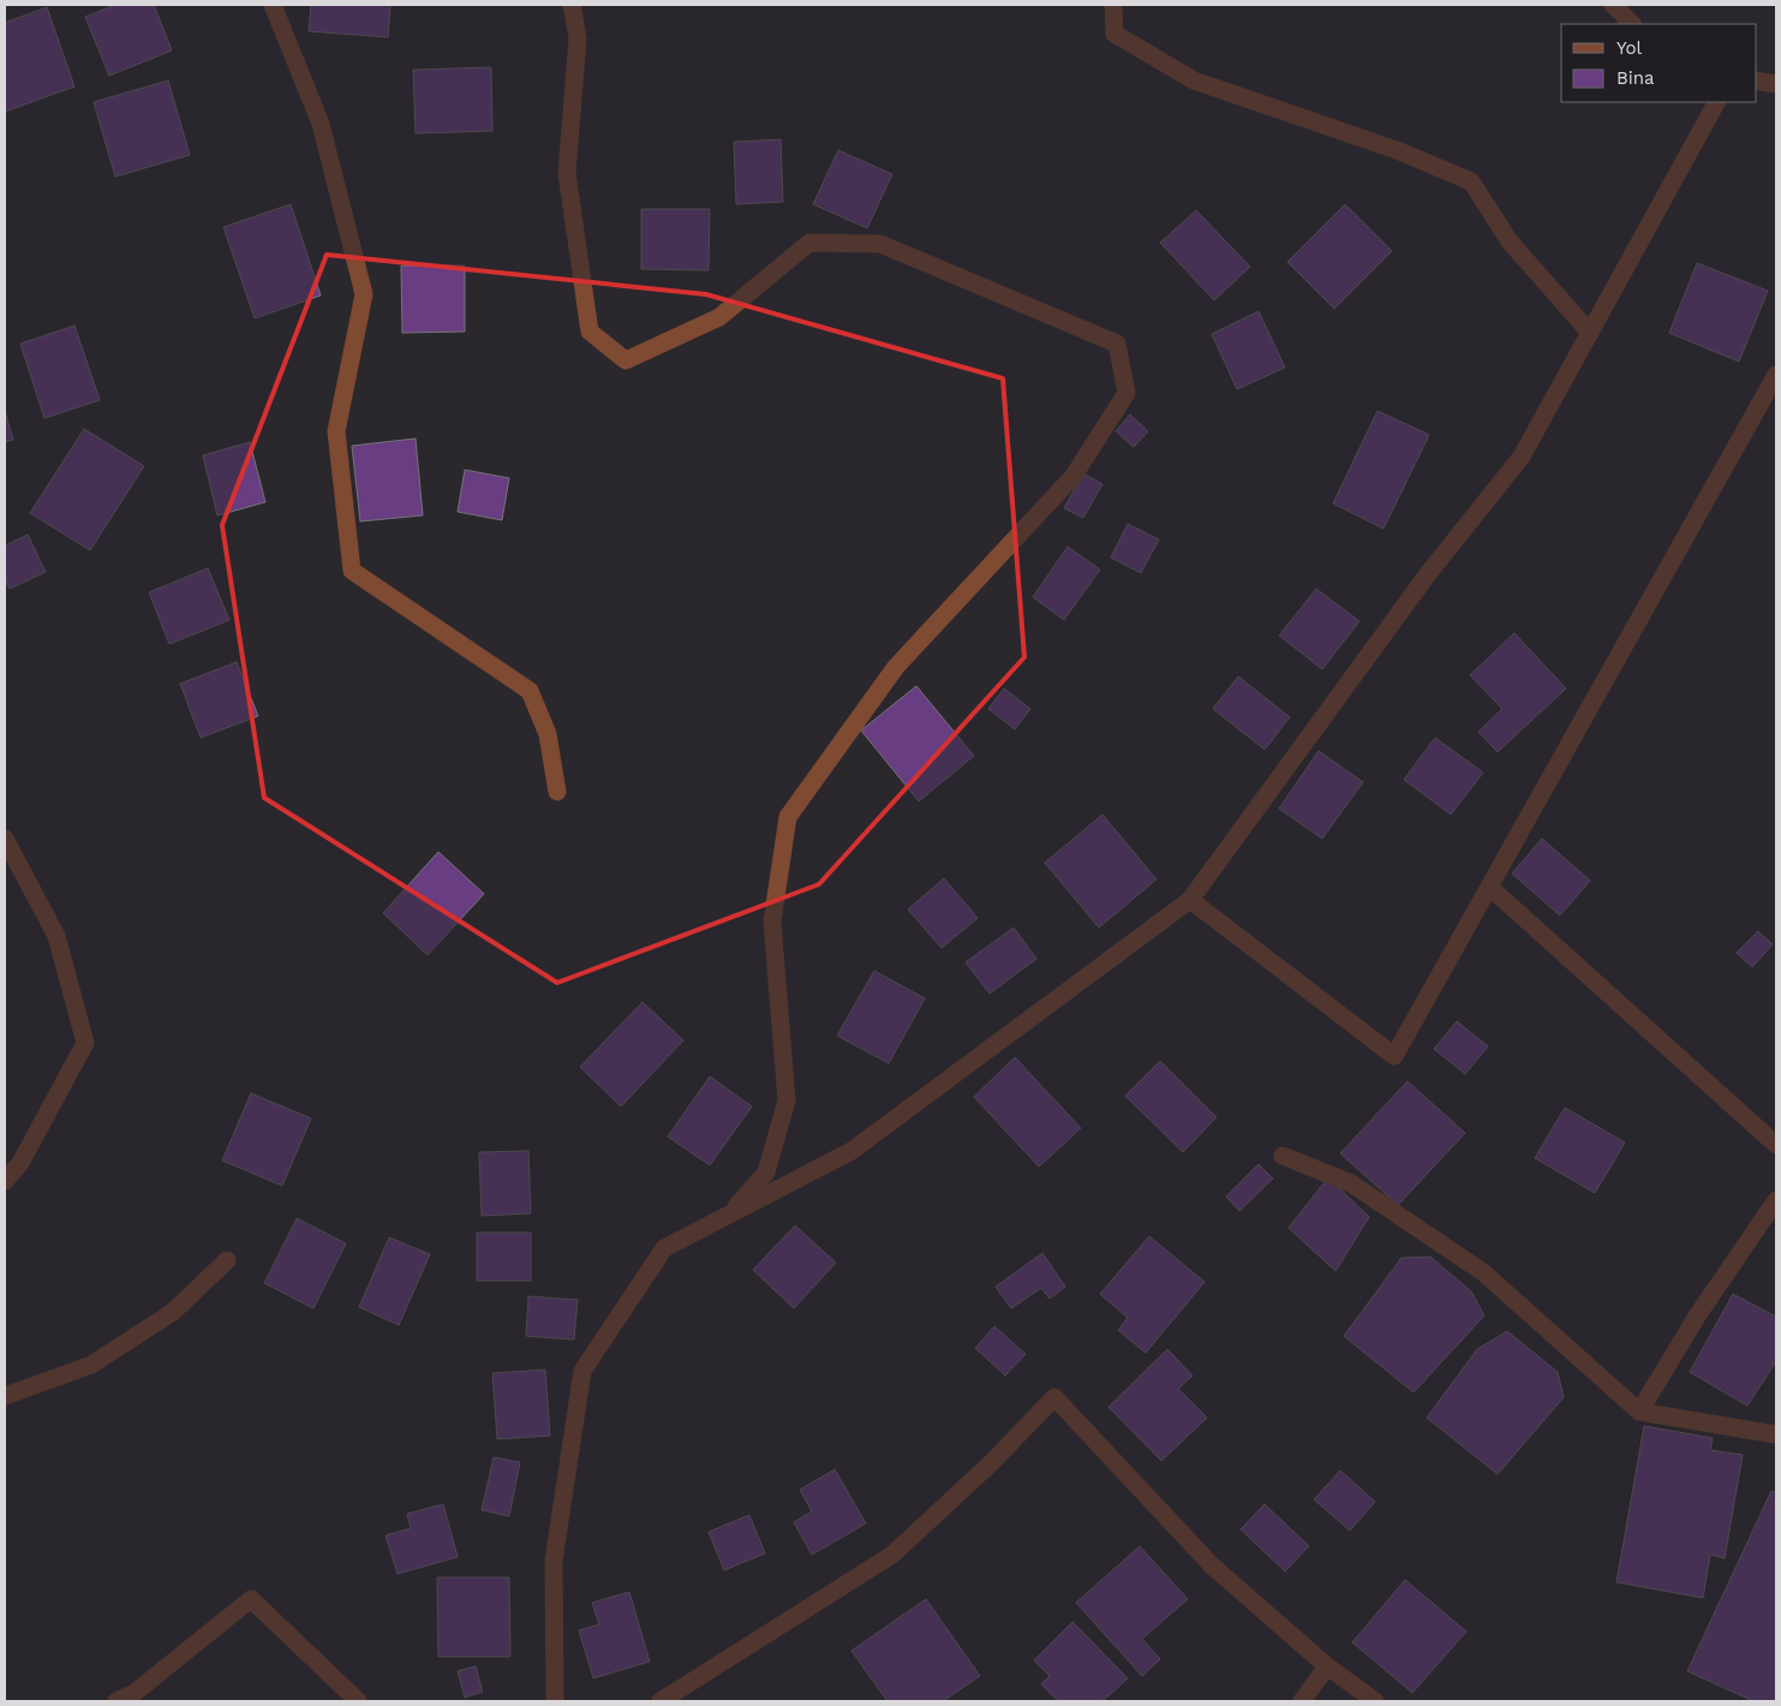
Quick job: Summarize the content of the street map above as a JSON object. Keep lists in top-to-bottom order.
{
  "legend": ["Yol", "Bina"]
}
